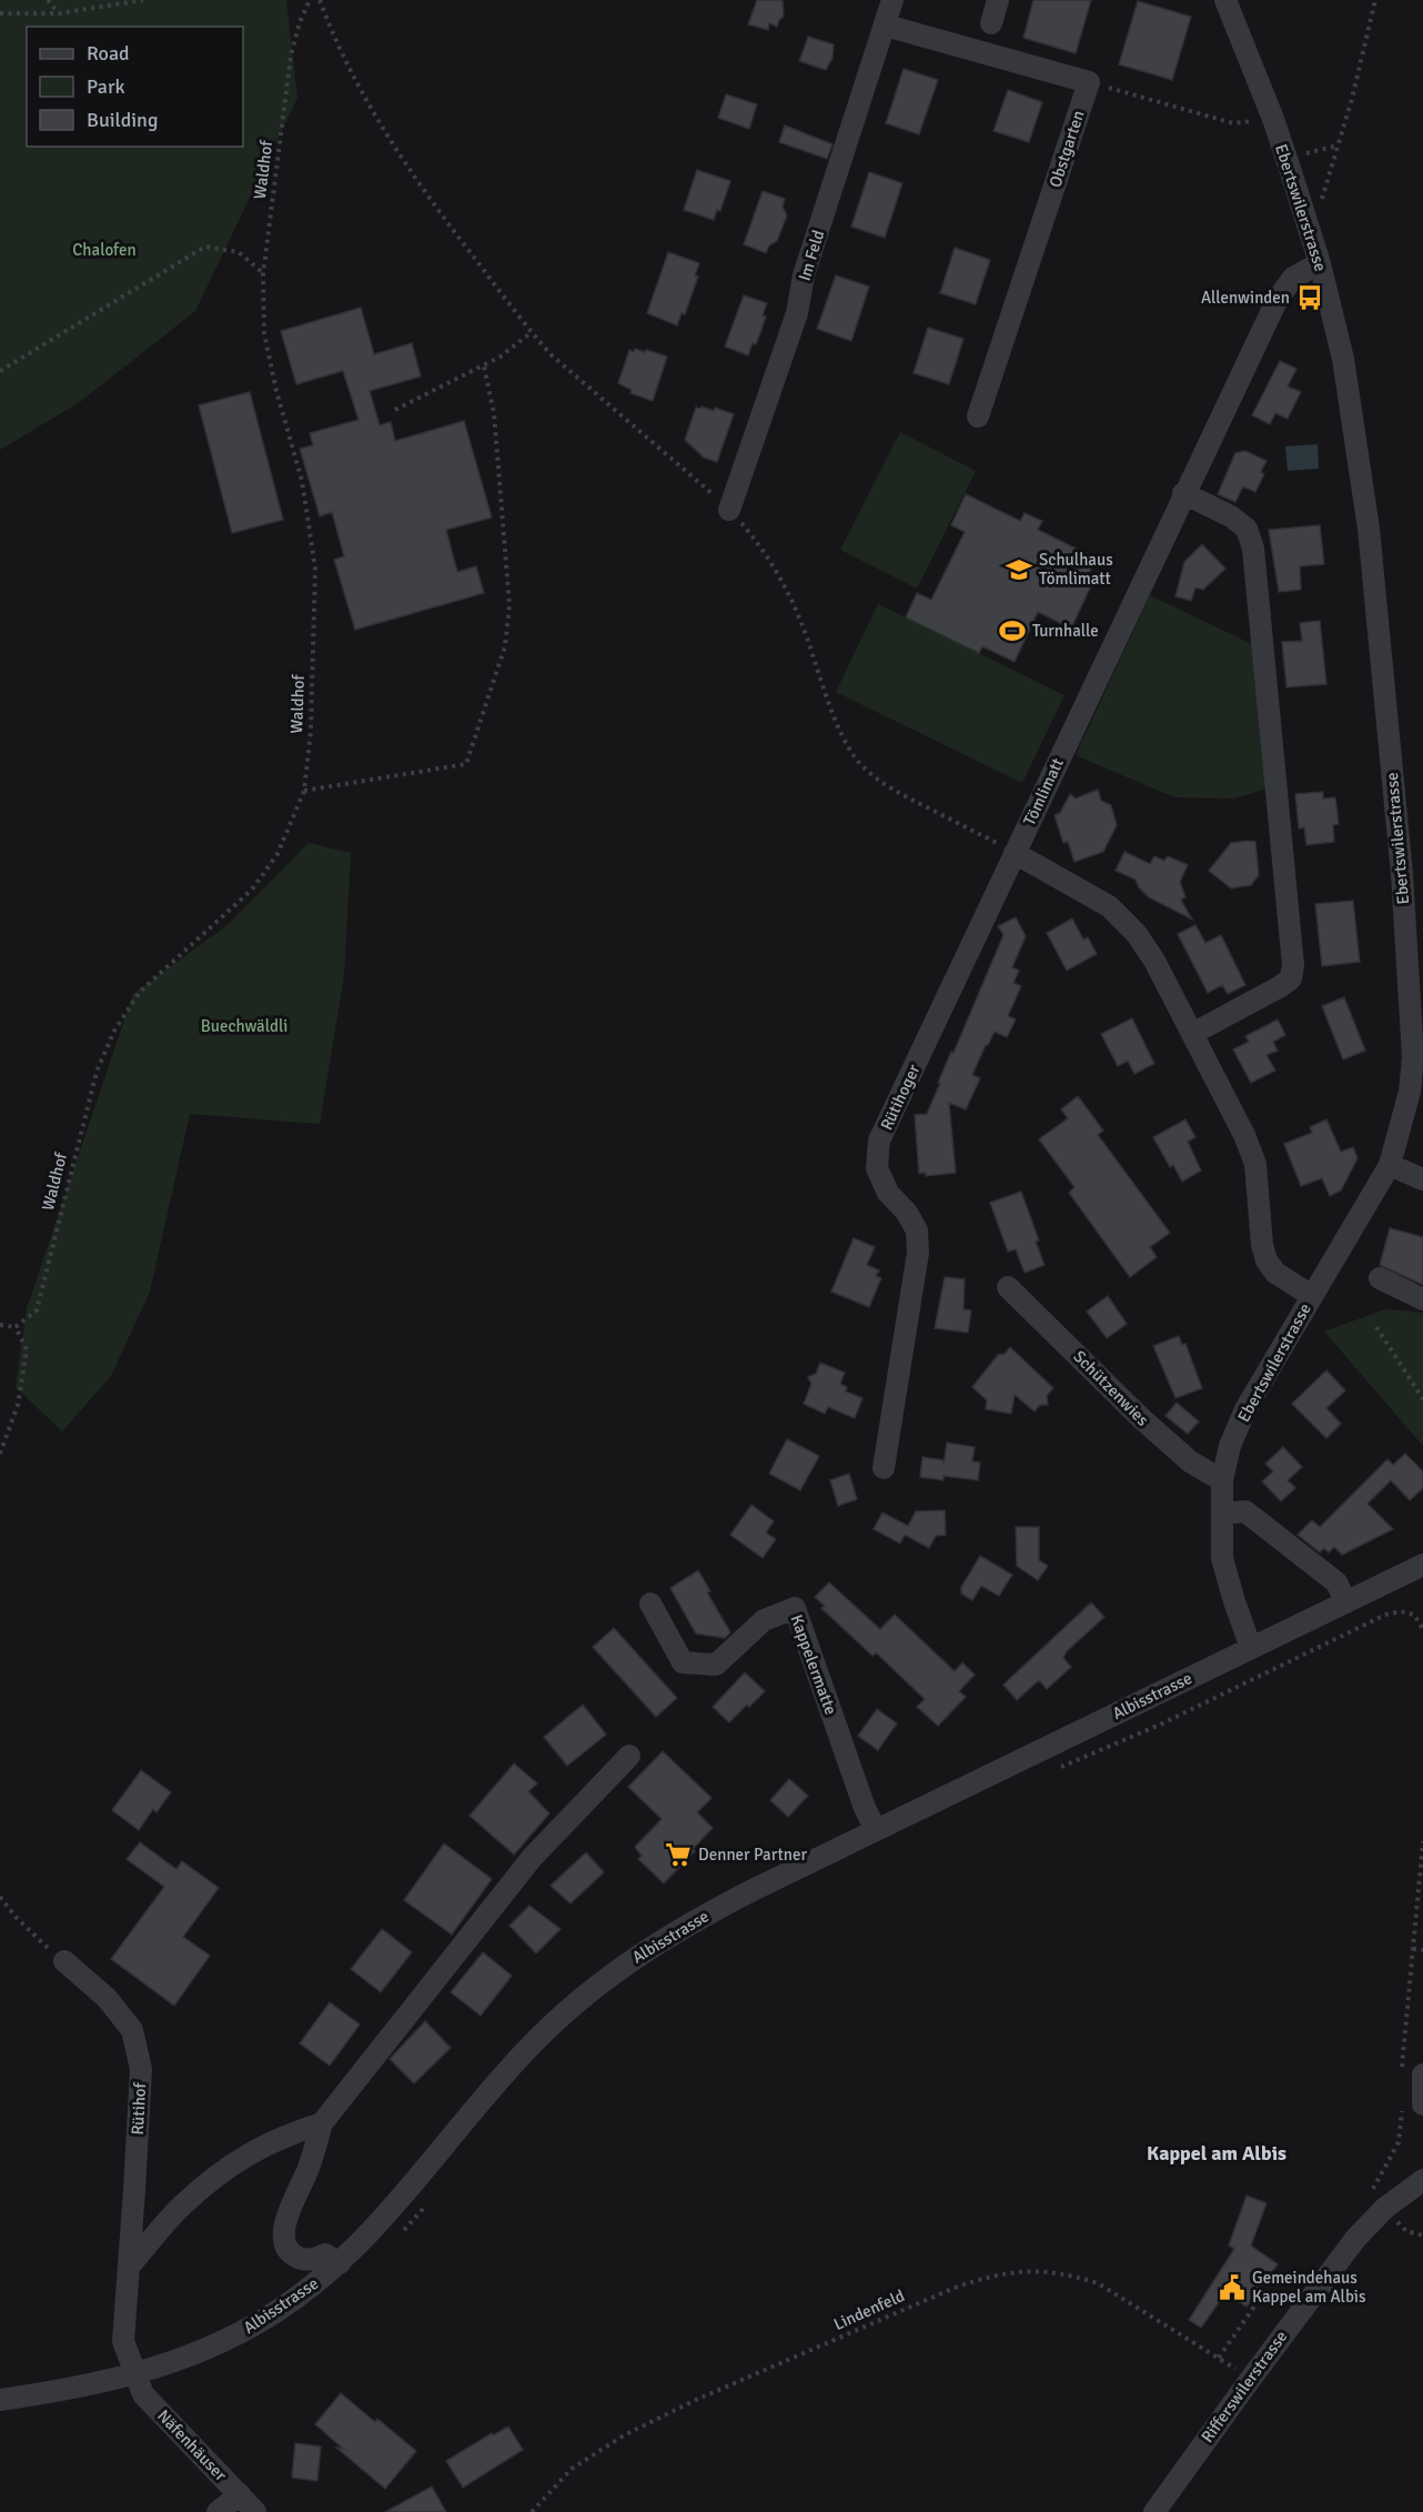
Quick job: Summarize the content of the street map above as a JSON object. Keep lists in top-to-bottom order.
{
  "streets": {
    "street": [
      "Obstgarten",
      "Ebertswilerstrasse",
      "Im Feld",
      "Tömlimatt",
      "Rütihoger",
      "Schützenwies",
      "Kappelermatte",
      "Albisstrasse",
      "Rütihof",
      "Rifferswilerstrasse",
      "Näfenhäuser"
    ],
    "path": ["Waldhof", "Lindenfeld"]
  },
  "crossings": [
    ["Ebertswilerstrasse", "Tömlimatt"],
    ["Ebertswilerstrasse", "Schützenwies"],
    ["Ebertswilerstrasse", "Albisstrasse"],
    ["Tömlimatt", "Rütihoger"],
    ["Kappelermatte", "Albisstrasse"],
    ["Albisstrasse", "Rütihof"],
    ["Albisstrasse", "Näfenhäuser"],
    ["Rütihof", "Näfenhäuser"]
  ],
  "districts": ["Kappel am Albis"],
  "parks": ["Chalofen", "Buechwäldli"],
  "places": {
    "bus stop": ["Allenwinden"],
    "school or university": ["Schulhaus Tömlimatt"],
    "sports": ["Turnhalle"],
    "supermarket": ["Denner Partner"],
    "public building": ["Gemeindehaus Kappel am Albis"]
  },
  "legend": ["Road", "Park", "Building"]
}
